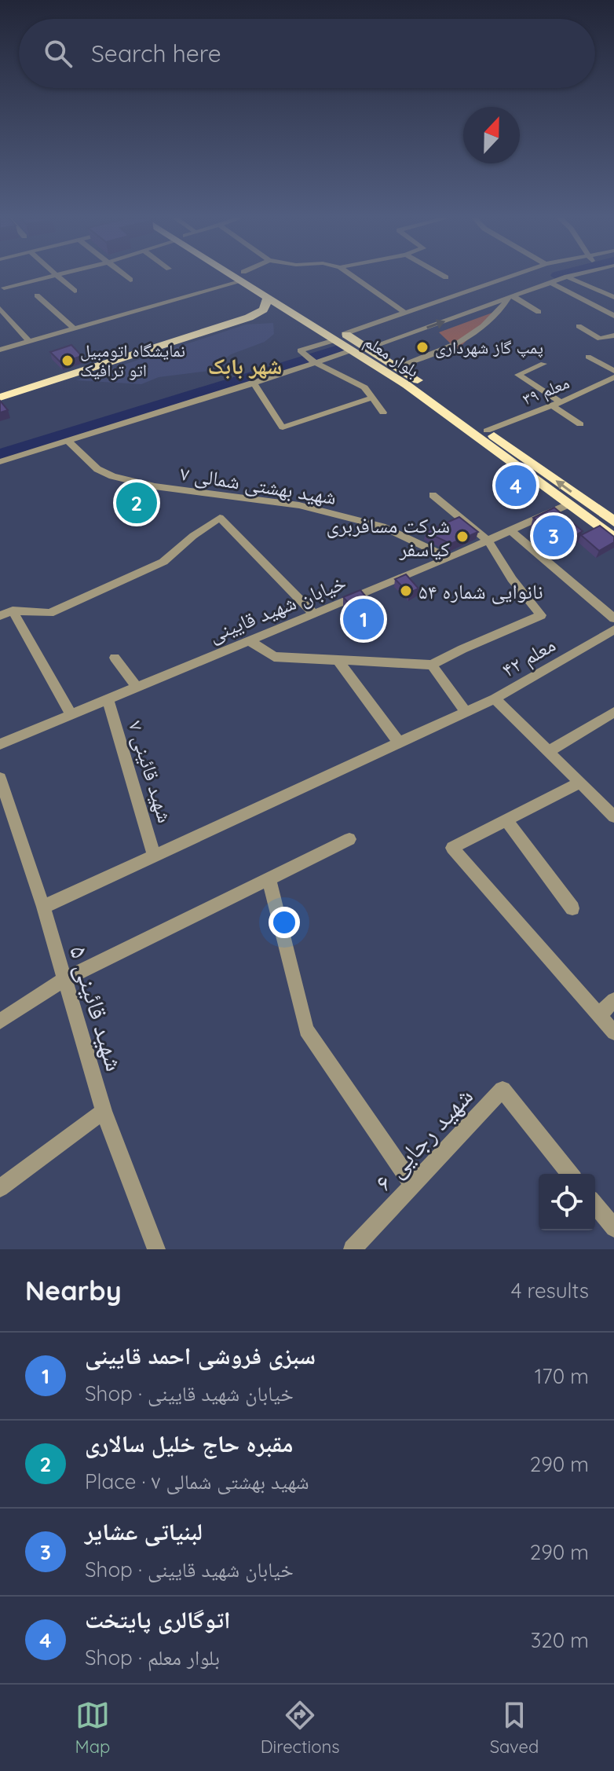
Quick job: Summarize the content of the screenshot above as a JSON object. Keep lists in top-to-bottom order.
{
  "streets": {
    "main road": ["بلوار معلم"],
    "street": [
      "معلم ۳۹",
      "شهید بهشتی شمالی ۷",
      "خیابان شهید قایینی",
      "معلم ۴۲",
      "شهید قائینی ۷",
      "شهید قائینی ۵",
      "شهید رجایی ۶"
    ]
  },
  "crossings": [
    ["بلوار معلم", "معلم ۳۹"],
    ["بلوار معلم", "خیابان شهید قایینی"],
    ["شهید بهشتی شمالی ۷", "خیابان شهید قایینی"],
    ["خیابان شهید قایینی", "شهید قائینی ۷"]
  ],
  "districts": ["شهر بابک"],
  "places": [
    "پمپ گاز شهرداری",
    "نمایشگاه اتومبیل اتو ترافیک",
    "شرکت مسافربری کیاسفر",
    "نانوایی شماره ۵۴"
  ],
  "north": "top",
  "page": {
    "search": "Search here",
    "pins": [
      "4",
      "2",
      "3",
      "1"
    ],
    "heading": ["Nearby", "4 results"],
    "list": [
      {
        "mark": "1",
        "name": "سبزی فروشی احمد قایینی",
        "note": "Shop · خیابان شهید قایینی",
        "value": "170 m"
      },
      {
        "mark": "2",
        "name": "مقبره حاج خلیل سالاری",
        "note": "Place · شهید بهشتی شمالی ۷",
        "value": "290 m"
      },
      {
        "mark": "3",
        "name": "لبنیاتی عشایر",
        "note": "Shop · خیابان شهید قایینی",
        "value": "290 m"
      },
      {
        "mark": "4",
        "name": "اتوگالری پایتخت",
        "note": "Shop · بلوار معلم",
        "value": "320 m"
      }
    ],
    "nav": ["Map", "Directions", "Saved"]
  }
}
